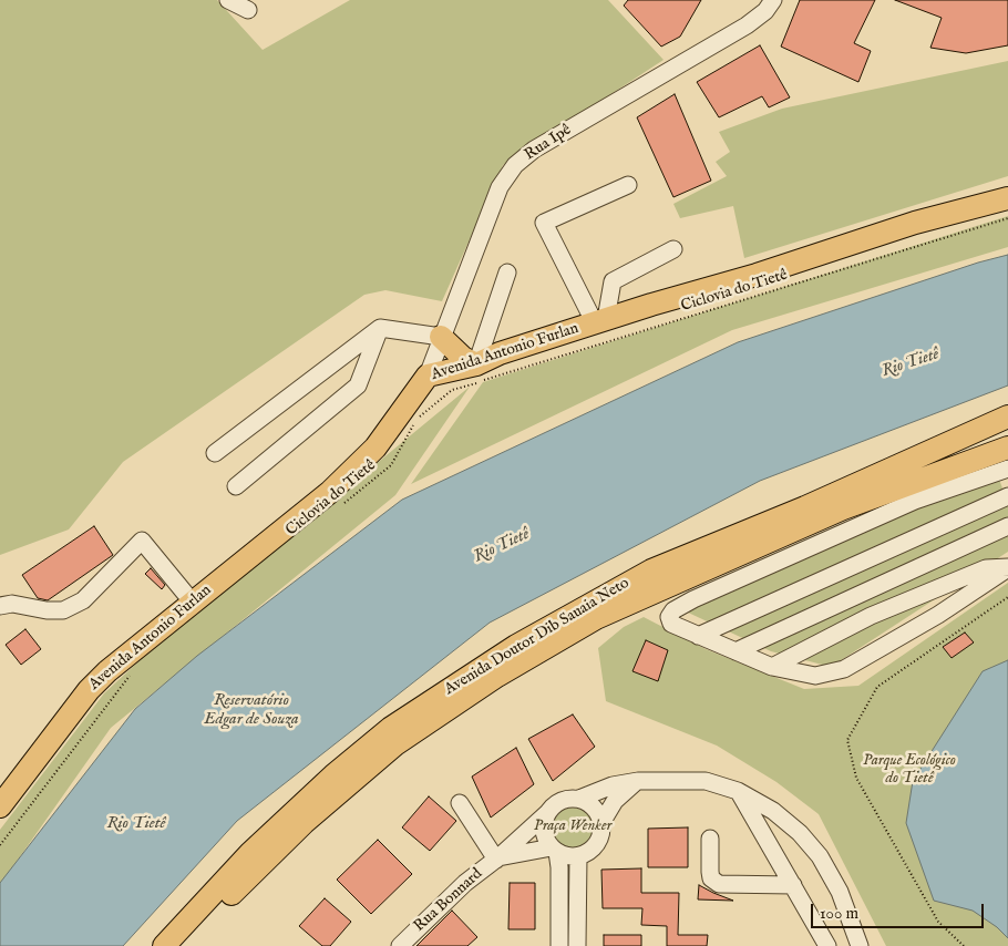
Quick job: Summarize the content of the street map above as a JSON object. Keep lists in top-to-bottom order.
{
  "streets": {
    "main road": ["Avenida Antonio Furlan", "Avenida Doutor Dib Sauaia Neto"],
    "street": ["Rua Ipê", "Rua Bonnard"],
    "path": ["Ciclovia do Tietê"]
  },
  "crossings": [
    ["Rua Ipê", "Avenida Antonio Furlan"]
  ],
  "water": ["Rio Tietê", "Reservatório Edgar de Souza"],
  "parks": ["Parque Ecológico do Tietê", "Praça Wenker"],
  "scale_bar": "100 m"
}
